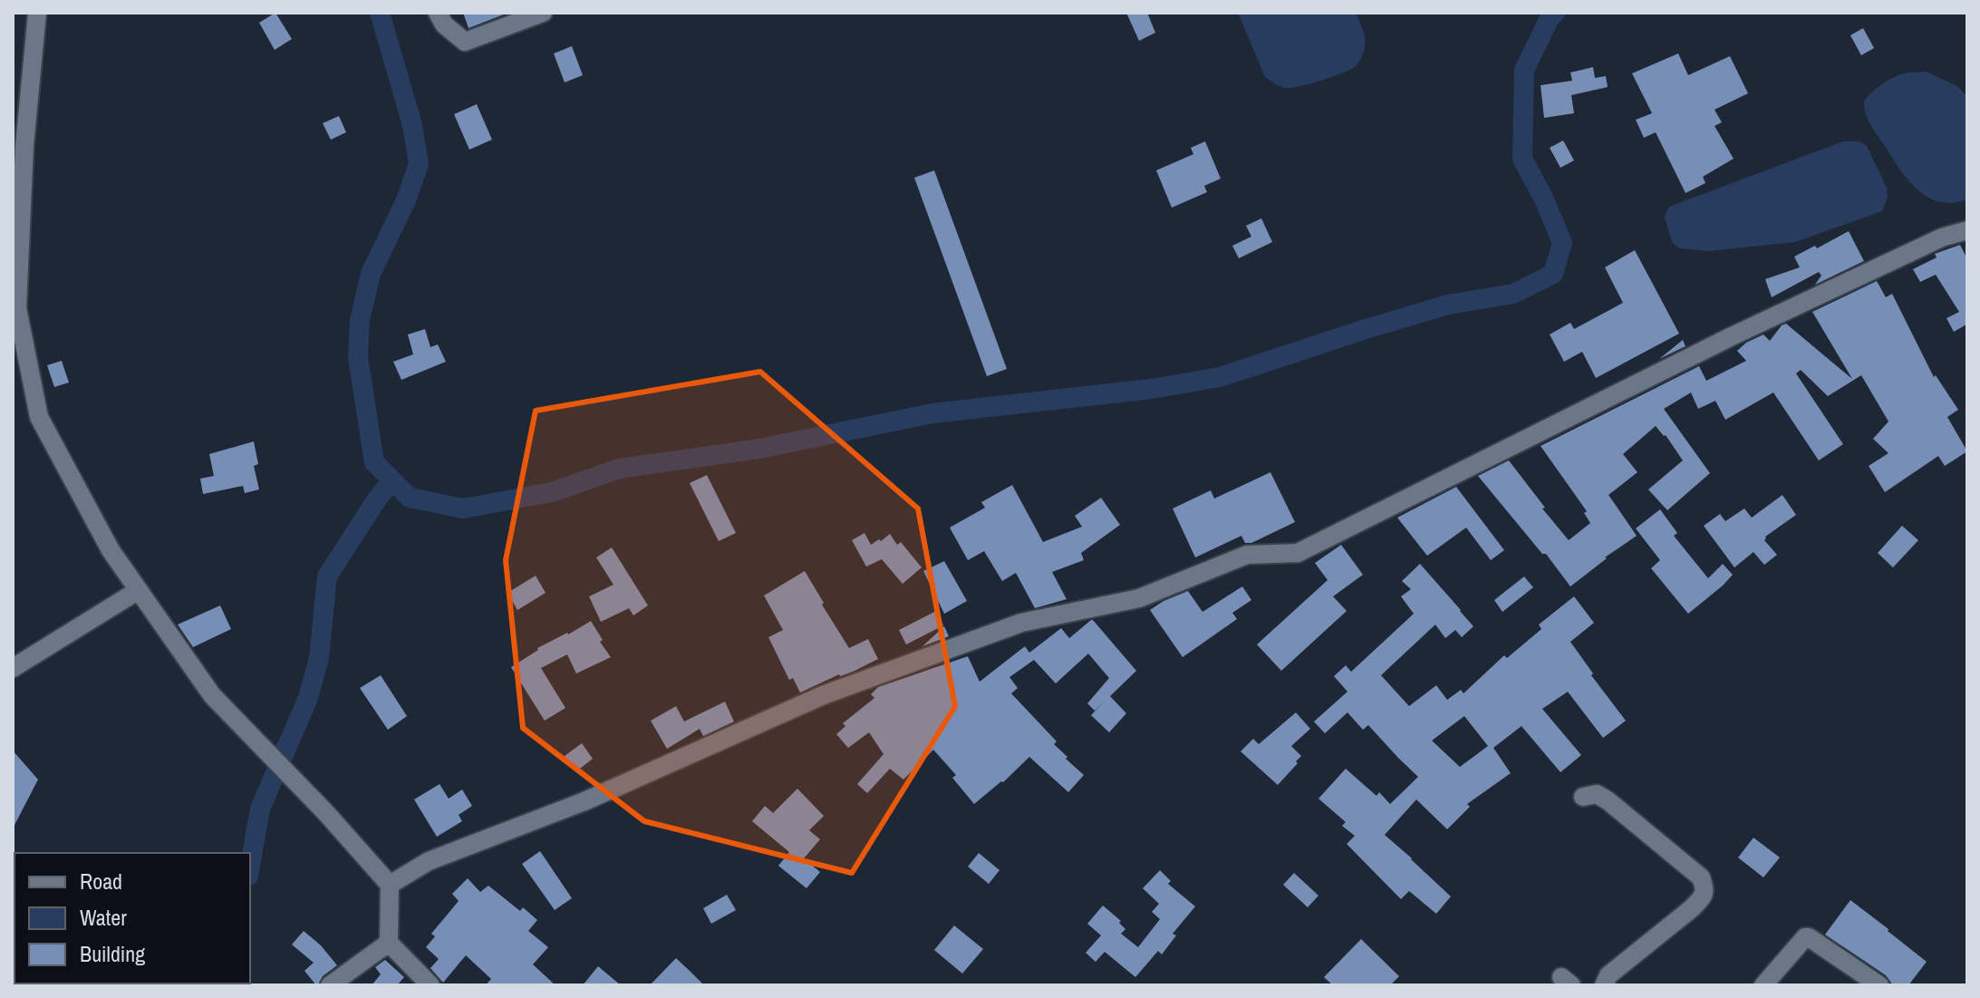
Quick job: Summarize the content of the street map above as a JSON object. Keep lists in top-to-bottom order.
{
  "legend": ["Road", "Water", "Building"]
}
